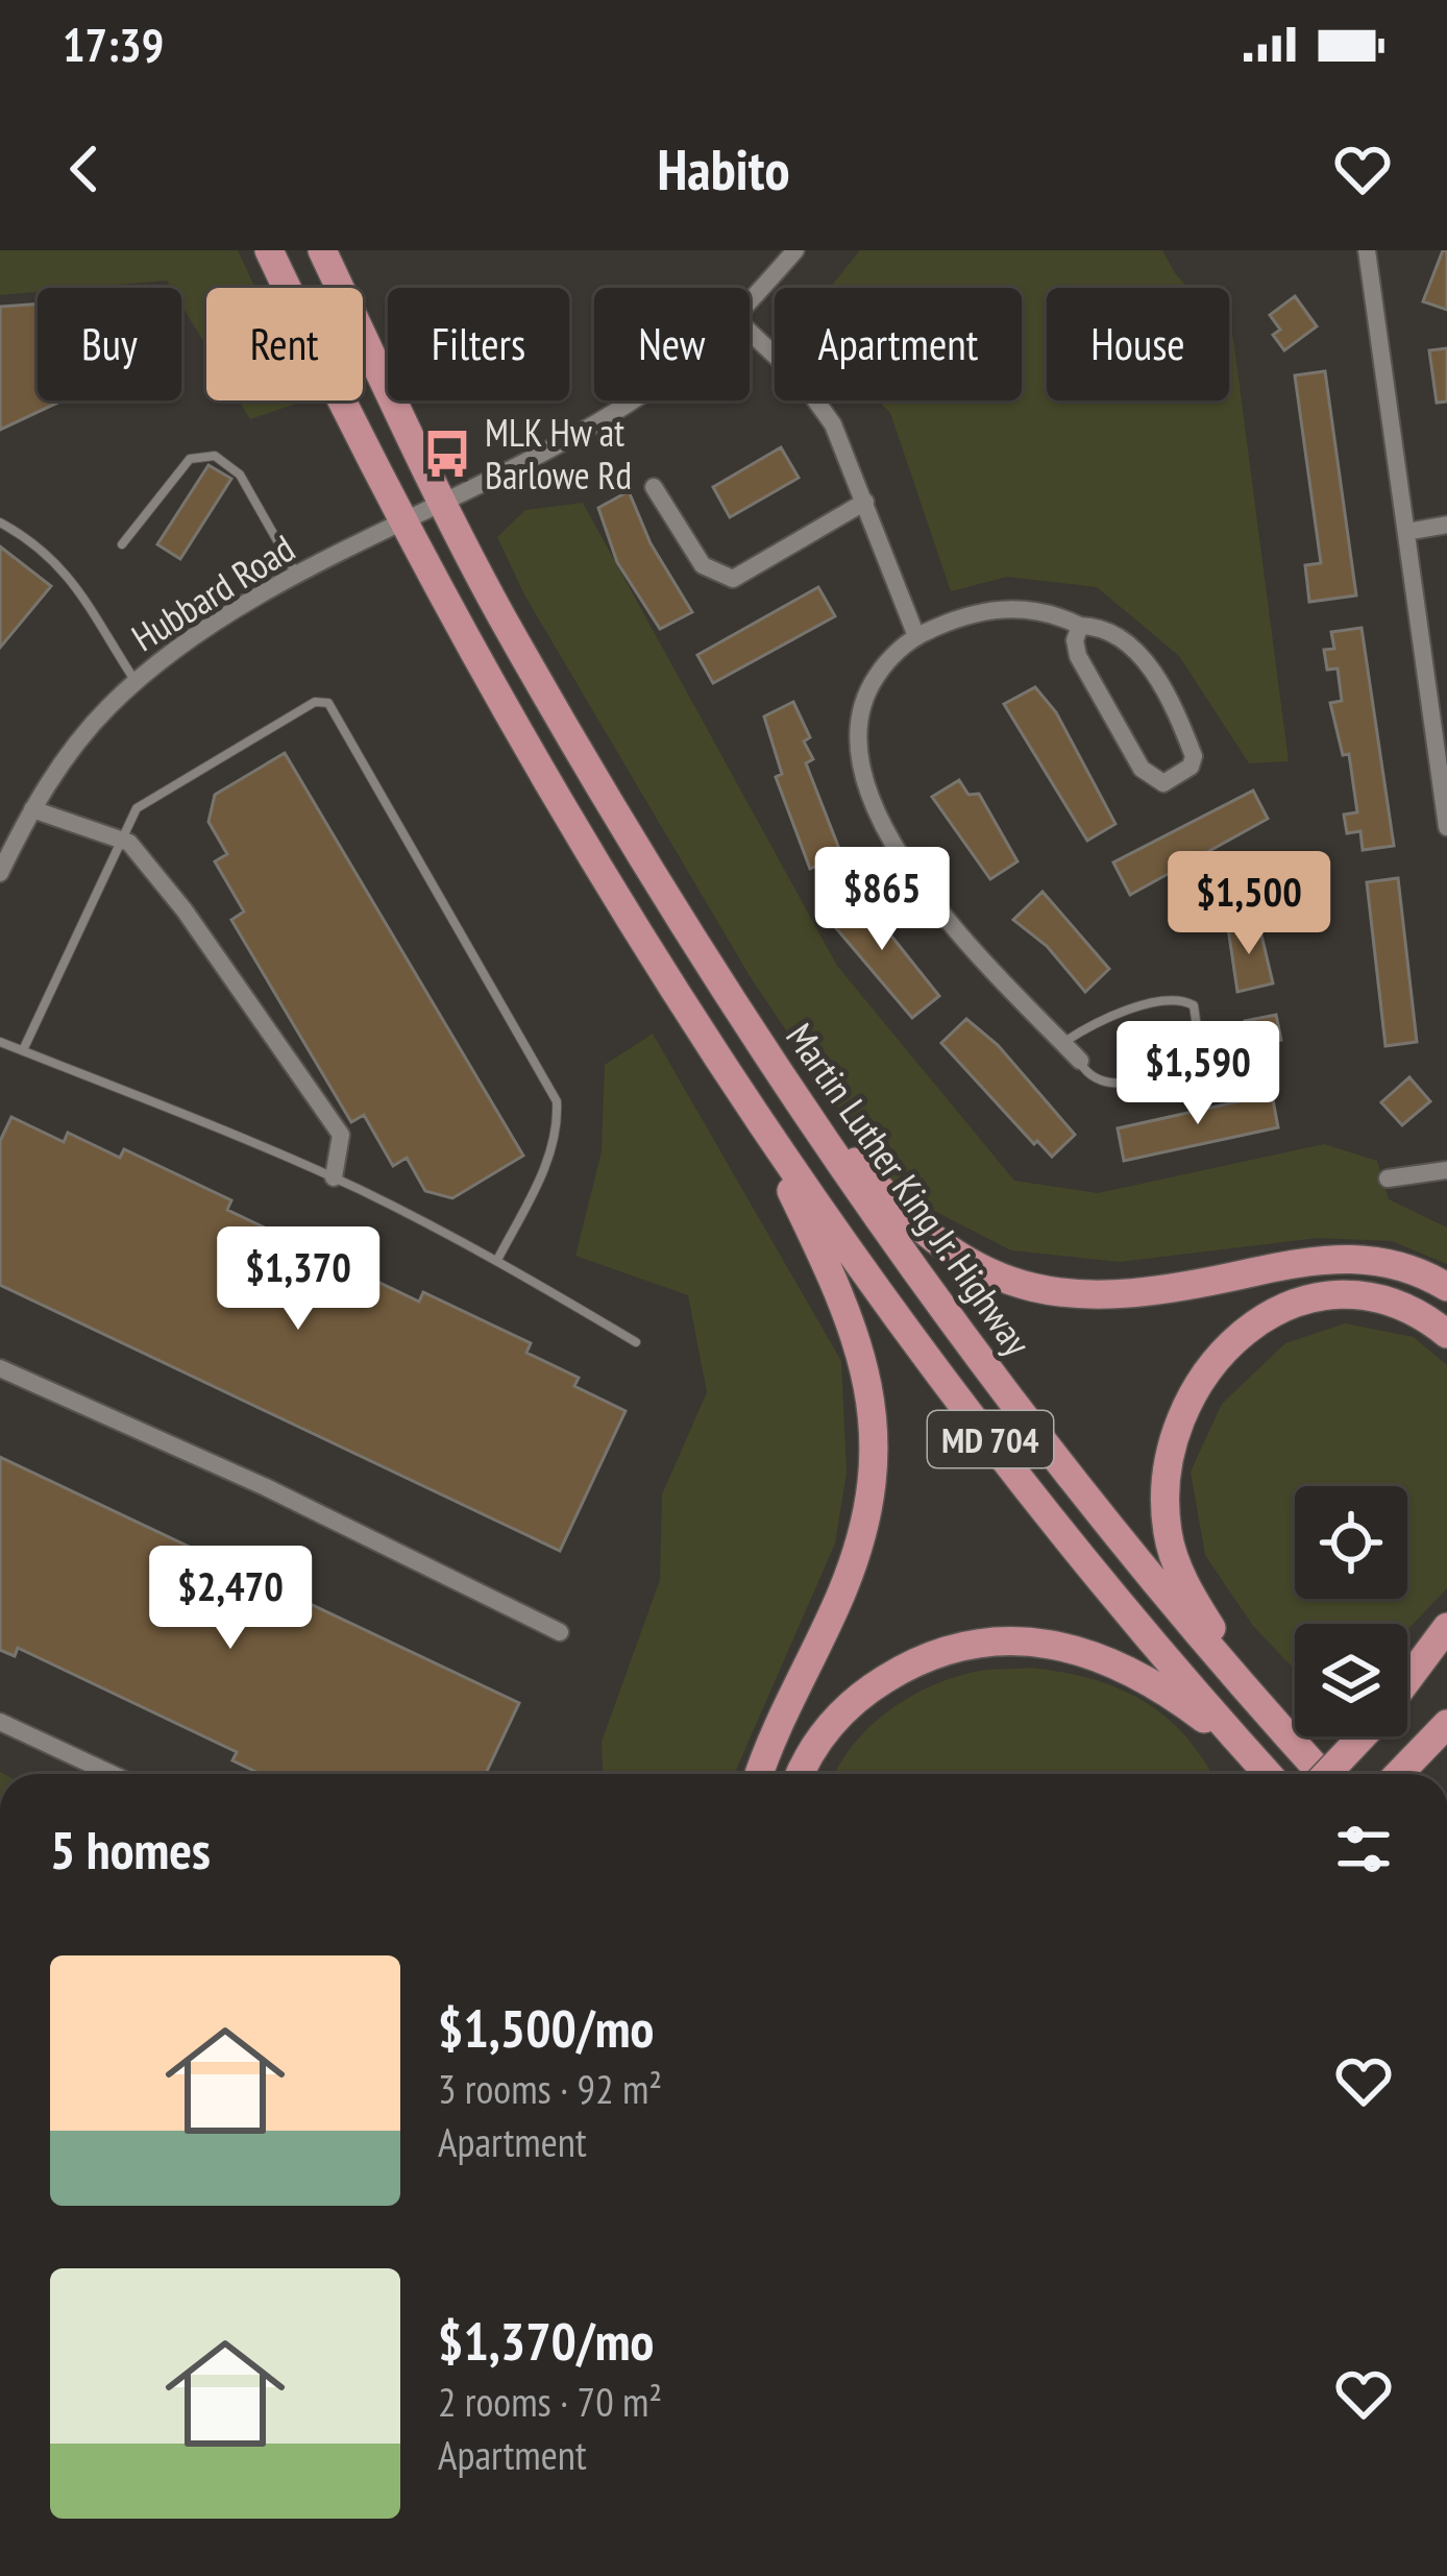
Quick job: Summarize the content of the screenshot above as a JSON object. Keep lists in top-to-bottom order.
{
  "streets": {
    "main road": ["Martin Luther King Jr. Highway", "MD 704"],
    "street": ["Hubbard Road"]
  },
  "crossings": [
    ["Hubbard Road", "Martin Luther King Jr. Highway"],
    ["Hubbard Road", "MD 704"]
  ],
  "places": {
    "bus stop": ["MLK Hw at Barlowe Rd"]
  },
  "page": {
    "status": "17:39",
    "header": "Habito",
    "chip": [
      "Buy",
      "Rent",
      "Filters",
      "New",
      "Apartment",
      "House"
    ],
    "price": [
      "$865",
      "$1,500",
      "$1,590",
      "$1,370",
      "$2,470"
    ],
    "heading": "5 homes",
    "list": [
      {
        "name": "$1,500/mo",
        "note": "3 rooms · 92 m² · Apartment"
      },
      {
        "name": "$1,370/mo",
        "note": "2 rooms · 70 m² · Apartment"
      }
    ]
  }
}
